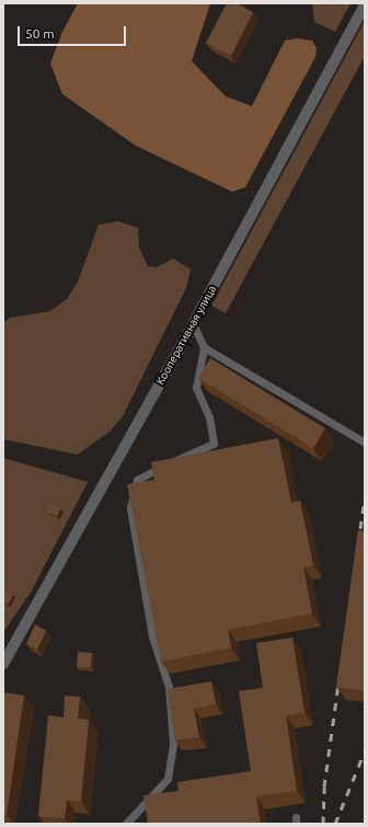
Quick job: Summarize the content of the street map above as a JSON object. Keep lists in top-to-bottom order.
{
  "streets": {
    "street": ["Кооперативная улица"]
  },
  "scale_bar": "50 m"
}
